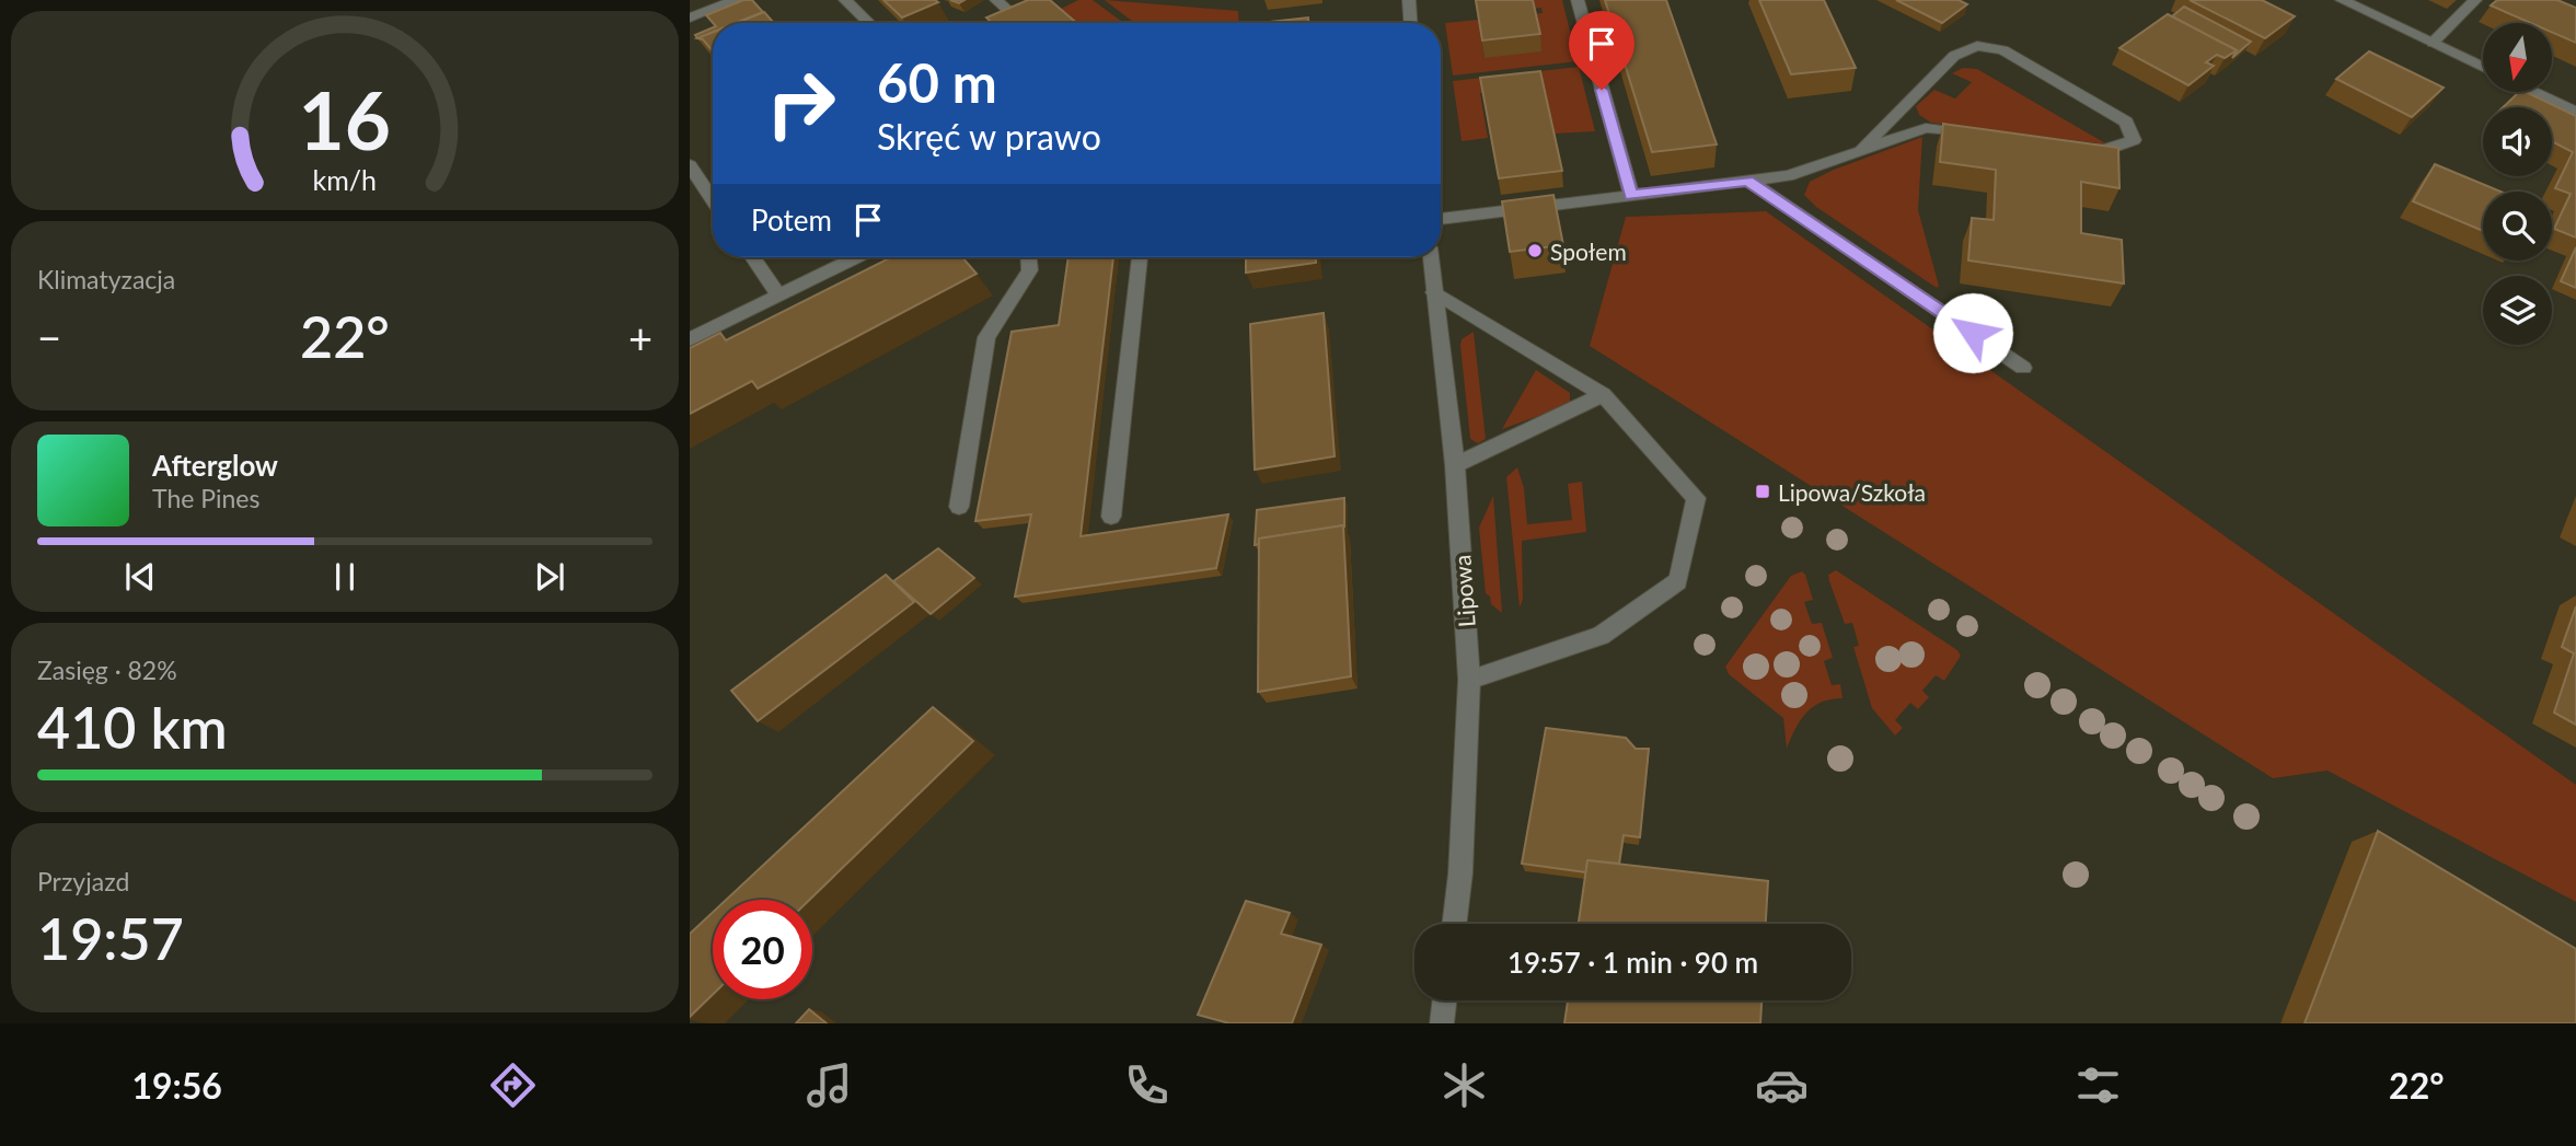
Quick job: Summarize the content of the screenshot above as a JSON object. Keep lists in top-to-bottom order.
{
  "streets": {
    "street": ["Lipowa"]
  },
  "places": {
    "other": ["Społem"],
    "transit": ["Lipowa/Szkoła"]
  },
  "north": "bottom",
  "page": {
    "turn": ["60 m", "Skręć w prawo"],
    "then": "Potem",
    "tile": [
      "Klimatyzacja",
      ["Zasięg · 82%", "410 km"],
      ["Przyjazd", "19:57"]
    ],
    "heat": ["−", "22°", "+"],
    "song": ["Afterglow", "The Pines"],
    "limit": "20",
    "trip": "19:57 · 1 min · 90 m",
    "tabs": ["19:56", "22°"],
    "gauge": ["16", "km/h"]
  }
}
